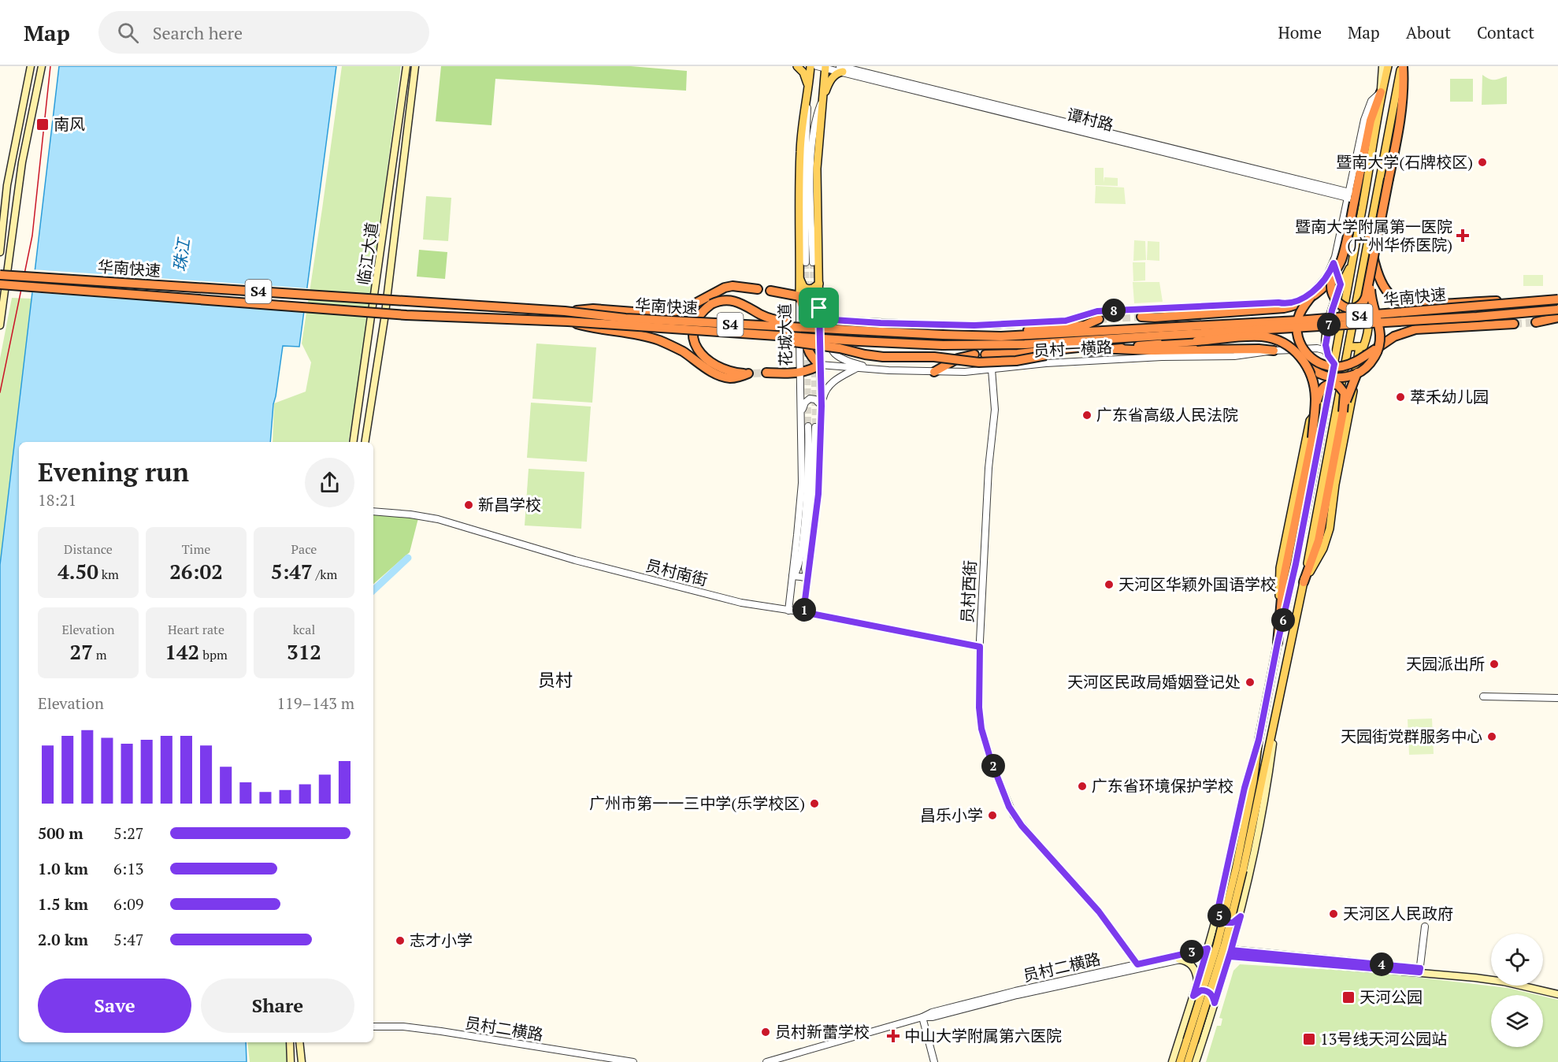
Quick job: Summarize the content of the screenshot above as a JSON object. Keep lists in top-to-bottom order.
{
  "streets": {
    "highway": ["华南快速", "S4"],
    "main road": ["临江大道", "花城大道"],
    "street": [
      "谭村路",
      "员村一横路",
      "员村南街",
      "员村西街",
      "员村二横路"
    ]
  },
  "crossings": [
    ["谭村路", "花城大道"],
    ["花城大道", "员村一横路"],
    ["花城大道", "员村南街"],
    ["员村一横路", "员村西街"],
    ["员村南街", "员村西街"],
    ["员村西街", "员村二横路"]
  ],
  "districts": ["员村"],
  "water": ["珠江"],
  "places": {
    "transit": ["南风", "天河公园", "13号线天河公园站"],
    "other": [
      "暨南大学(石牌校区)",
      "萃禾幼儿园",
      "广东省高级人民法院",
      "新昌学校",
      "天河区华颖外国语学校",
      "天园派出所",
      "天河区民政局婚姻登记处",
      "天园街党群服务中心",
      "广东省环境保护学校",
      "广州市第一一三中学(乐学校区)",
      "昌乐小学",
      "天河区人民政府",
      "志才小学",
      "员村新蕾学校"
    ],
    "health": ["暨南大学附属第一医院 (广州华侨医院)", "中山大学附属第六医院"]
  },
  "page": {
    "header": "Map",
    "search": "Search here",
    "nav": [
      "Home",
      "Map",
      "About",
      "Contact"
    ],
    "pins": [
      "8",
      "7",
      "1",
      "6",
      "2",
      "5",
      "3",
      "4"
    ],
    "heading": ["Evening run", "18:21"],
    "stats": [
      ["Distance", "4.50 km"],
      ["Time", "26:02"],
      ["Pace", "5:47 /km"],
      ["Elevation", "27 m"],
      ["Heart rate", "142 bpm"],
      ["kcal", "312"]
    ],
    "chart": ["Elevation", "119–143 m"],
    "list": [
      {
        "name": "500 m",
        "note": "5:27"
      },
      {
        "name": "1.0 km",
        "note": "6:13"
      },
      {
        "name": "1.5 km",
        "note": "6:09"
      },
      {
        "name": "2.0 km",
        "note": "5:47"
      }
    ],
    "buttons": ["Save", "Share"]
  }
}
